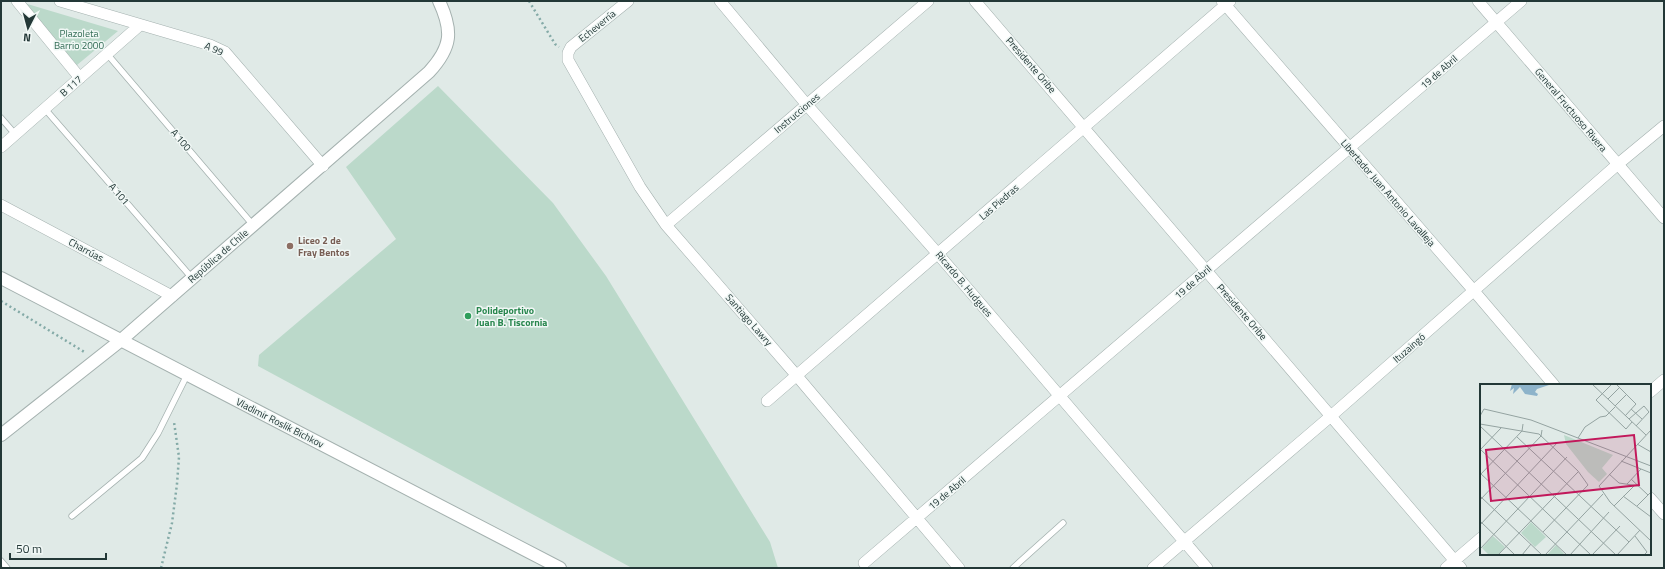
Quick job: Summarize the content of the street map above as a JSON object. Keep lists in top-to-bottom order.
{
  "streets": {
    "street": [
      "Echeverría",
      "A 99",
      "Presidente Oribe",
      "19 de Abril",
      "B 117",
      "General Fructuoso Rivera",
      "Instrucciones",
      "Libertador Juan Antonio Lavalleja",
      "Las Piedras",
      "Charrúas",
      "República de Chile",
      "Ricardo B. Hudgues",
      "Santiago Lawry",
      "Ituzaingó",
      "Vladimir Roslik Bichkov"
    ],
    "lane": ["A 100", "A 101"]
  },
  "crossings": [
    ["Echeverría", "Santiago Lawry"],
    ["A 99", "B 117"],
    ["A 99", "República de Chile"],
    ["Presidente Oribe", "19 de Abril"],
    ["Presidente Oribe", "Las Piedras"],
    ["Presidente Oribe", "Ituzaingó"],
    ["19 de Abril", "General Fructuoso Rivera"],
    ["19 de Abril", "Libertador Juan Antonio Lavalleja"],
    ["19 de Abril", "Ricardo B. Hudgues"],
    ["19 de Abril", "Santiago Lawry"],
    ["B 117", "A 100"],
    ["B 117", "A 101"],
    ["General Fructuoso Rivera", "Ituzaingó"],
    ["Instrucciones", "Ricardo B. Hudgues"],
    ["Instrucciones", "Santiago Lawry"],
    ["A 100", "República de Chile"],
    ["Libertador Juan Antonio Lavalleja", "Las Piedras"],
    ["Libertador Juan Antonio Lavalleja", "Ituzaingó"],
    ["A 101", "República de Chile"],
    ["Las Piedras", "Ricardo B. Hudgues"],
    ["Las Piedras", "Santiago Lawry"],
    ["Charrúas", "República de Chile"],
    ["República de Chile", "Vladimir Roslik Bichkov"],
    ["Ricardo B. Hudgues", "Ituzaingó"]
  ],
  "parks": ["Plazoleta Barrio 2000"],
  "places": ["Liceo 2 de Fray Bentos", "Polideportivo Juan B. Tiscornia"],
  "scale_bar": "50 m",
  "north": "bottom"
}
